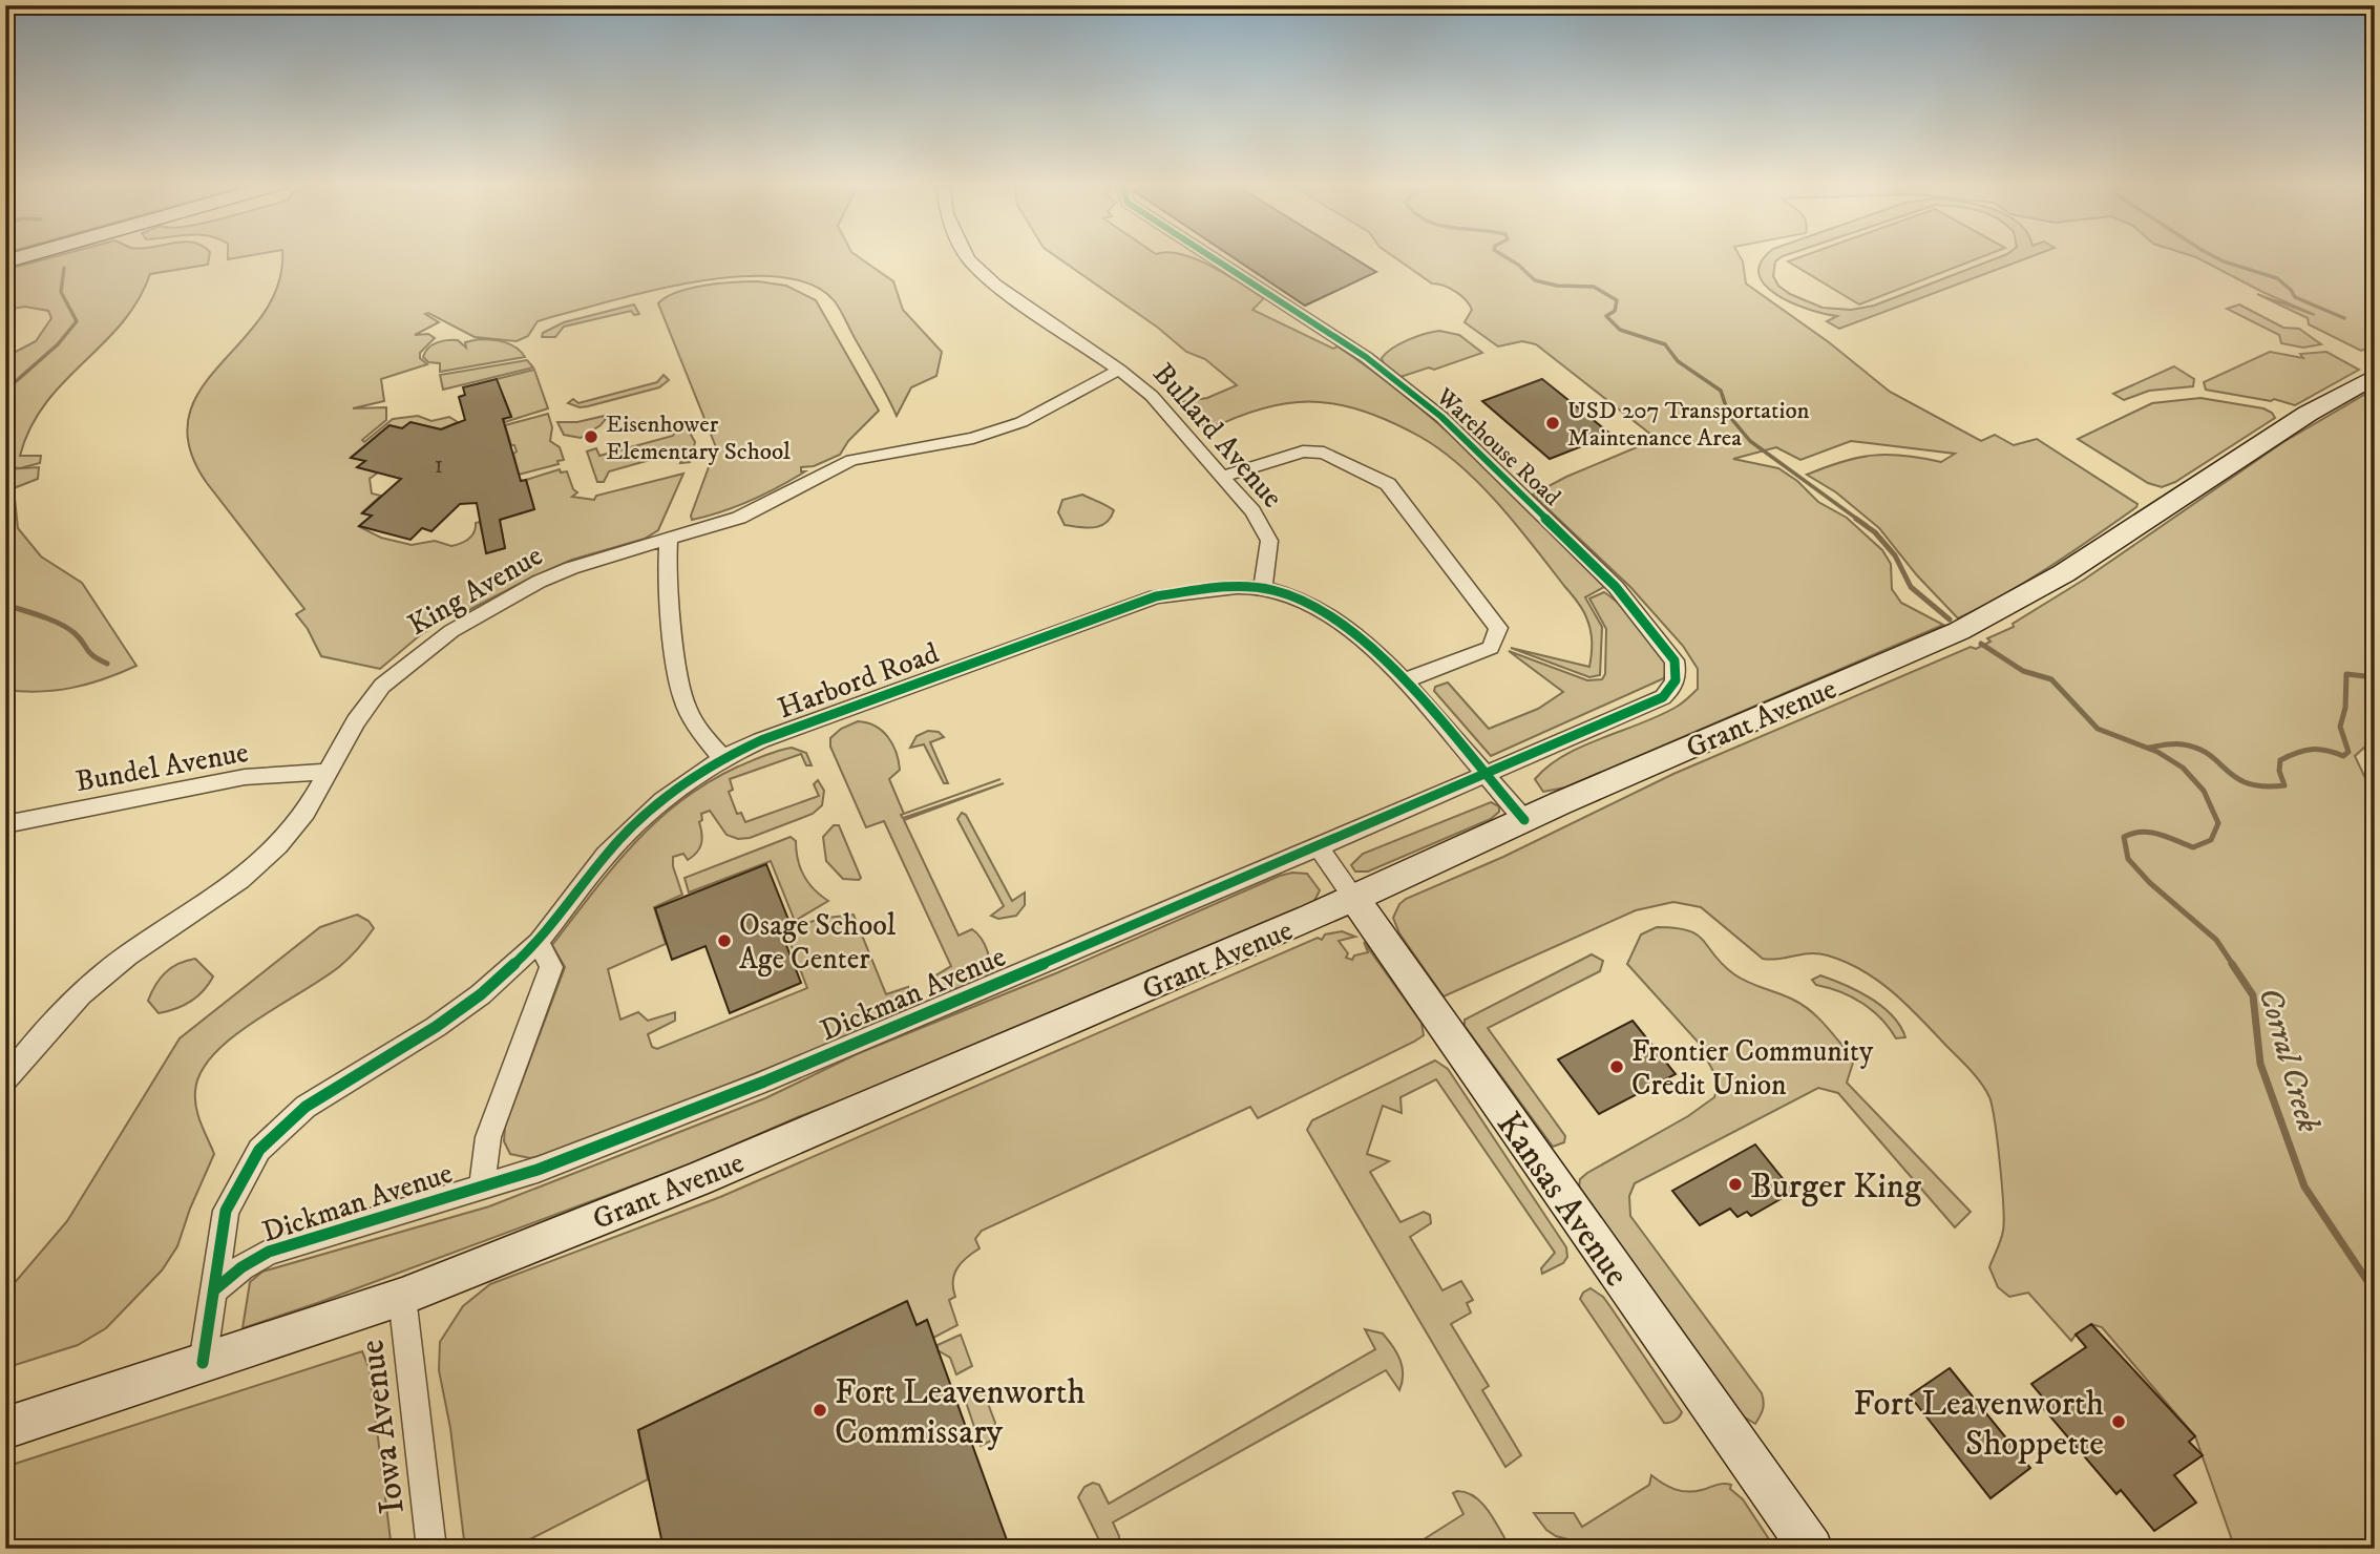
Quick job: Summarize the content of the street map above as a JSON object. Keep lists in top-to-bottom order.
{
  "streets": {
    "main road": ["Grant Avenue", "Kansas Avenue"],
    "street": [
      "Bullard Avenue",
      "Warehouse Road",
      "King Avenue",
      "Harbord Road",
      "Bundel Avenue",
      "Dickman Avenue",
      "Iowa Avenue"
    ]
  },
  "crossings": [
    ["Bullard Avenue", "King Avenue"],
    ["Bullard Avenue", "Harbord Road"],
    ["Warehouse Road", "Dickman Avenue"],
    ["King Avenue", "Bundel Avenue"],
    ["Harbord Road", "Dickman Avenue"],
    ["Grant Avenue", "Kansas Avenue"],
    ["Grant Avenue", "Iowa Avenue"],
    ["Dickman Avenue", "Kansas Avenue"]
  ],
  "water": ["Corral Creek"],
  "places": [
    "USD 207 Transportation Maintenance Area",
    "Eisenhower Elementary School",
    "Osage School Age Center",
    "Frontier Community Credit Union",
    "Burger King",
    "Fort Leavenworth Commissary",
    "Fort Leavenworth Shoppette"
  ],
  "house_numbers": ["1"]
}
